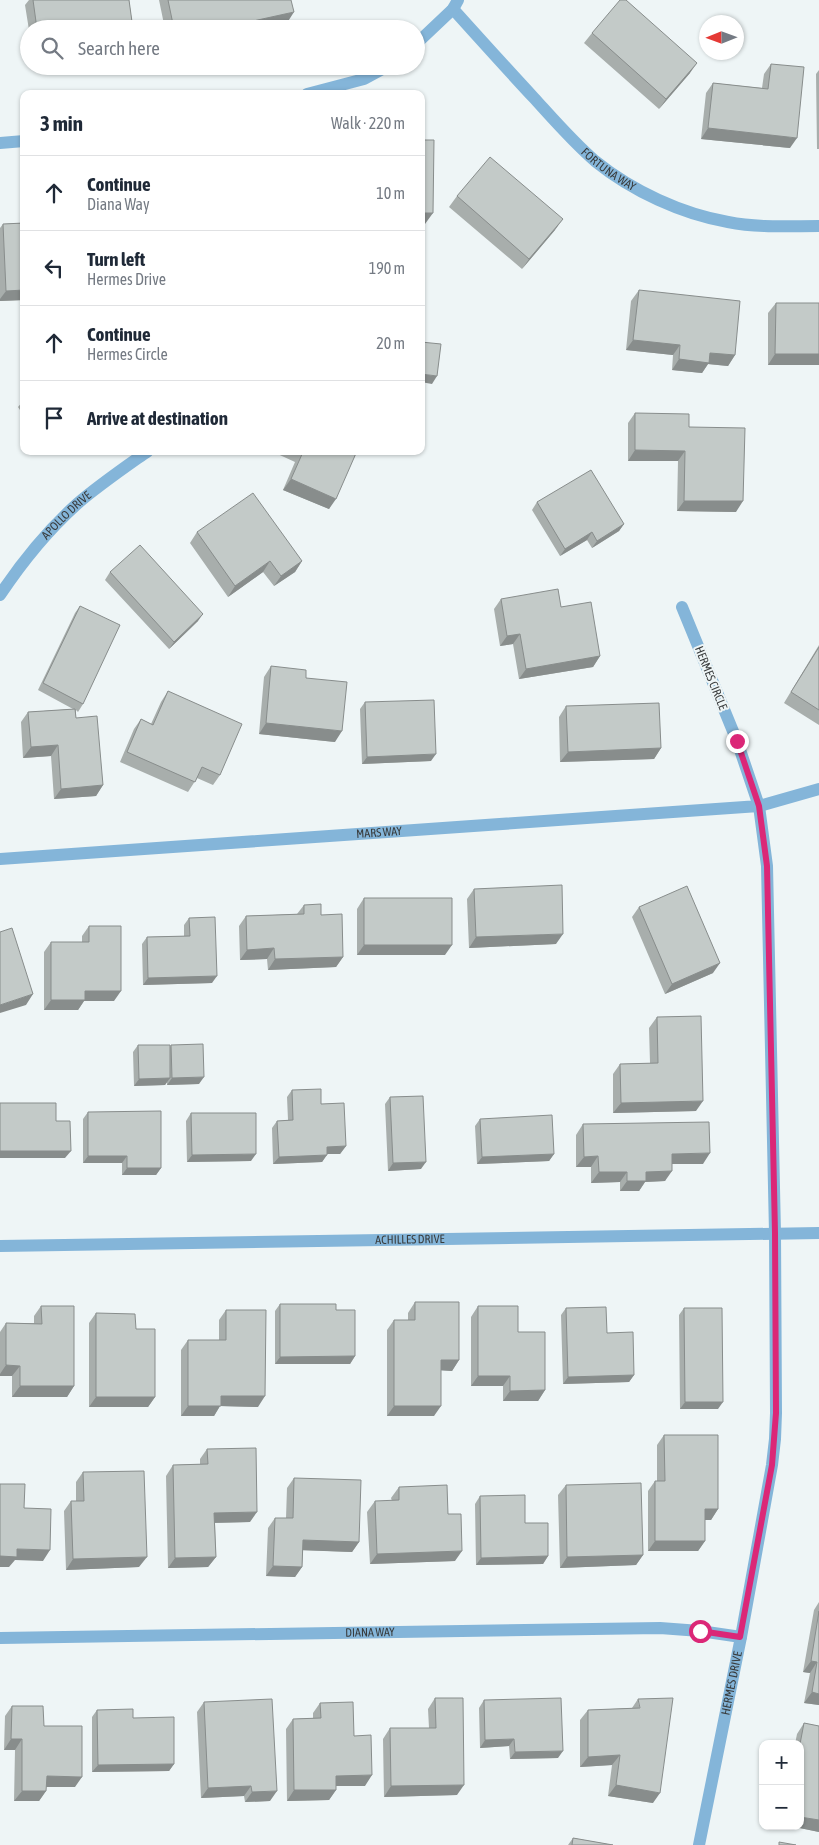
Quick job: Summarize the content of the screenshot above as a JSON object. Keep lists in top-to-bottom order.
{
  "streets": {
    "street": [
      "FORTUNA WAY",
      "APOLLO DRIVE",
      "HERMES CIRCLE",
      "MARS WAY",
      "ACHILLES DRIVE",
      "DIANA WAY",
      "HERMES DRIVE"
    ]
  },
  "crossings": [
    ["HERMES CIRCLE", "MARS WAY"],
    ["HERMES CIRCLE", "HERMES DRIVE"],
    ["MARS WAY", "HERMES DRIVE"],
    ["ACHILLES DRIVE", "HERMES DRIVE"],
    ["DIANA WAY", "HERMES DRIVE"]
  ],
  "north": "left",
  "page": {
    "search": "Search here",
    "heading": ["3 min", "Walk · 220 m"],
    "list": [
      ["Continue", "Diana Way", "10 m"],
      ["Turn left", "Hermes Drive", "190 m"],
      ["Continue", "Hermes Circle", "20 m"],
      "Arrive at destination"
    ],
    "map_buttons": ["+", "−"]
  }
}
